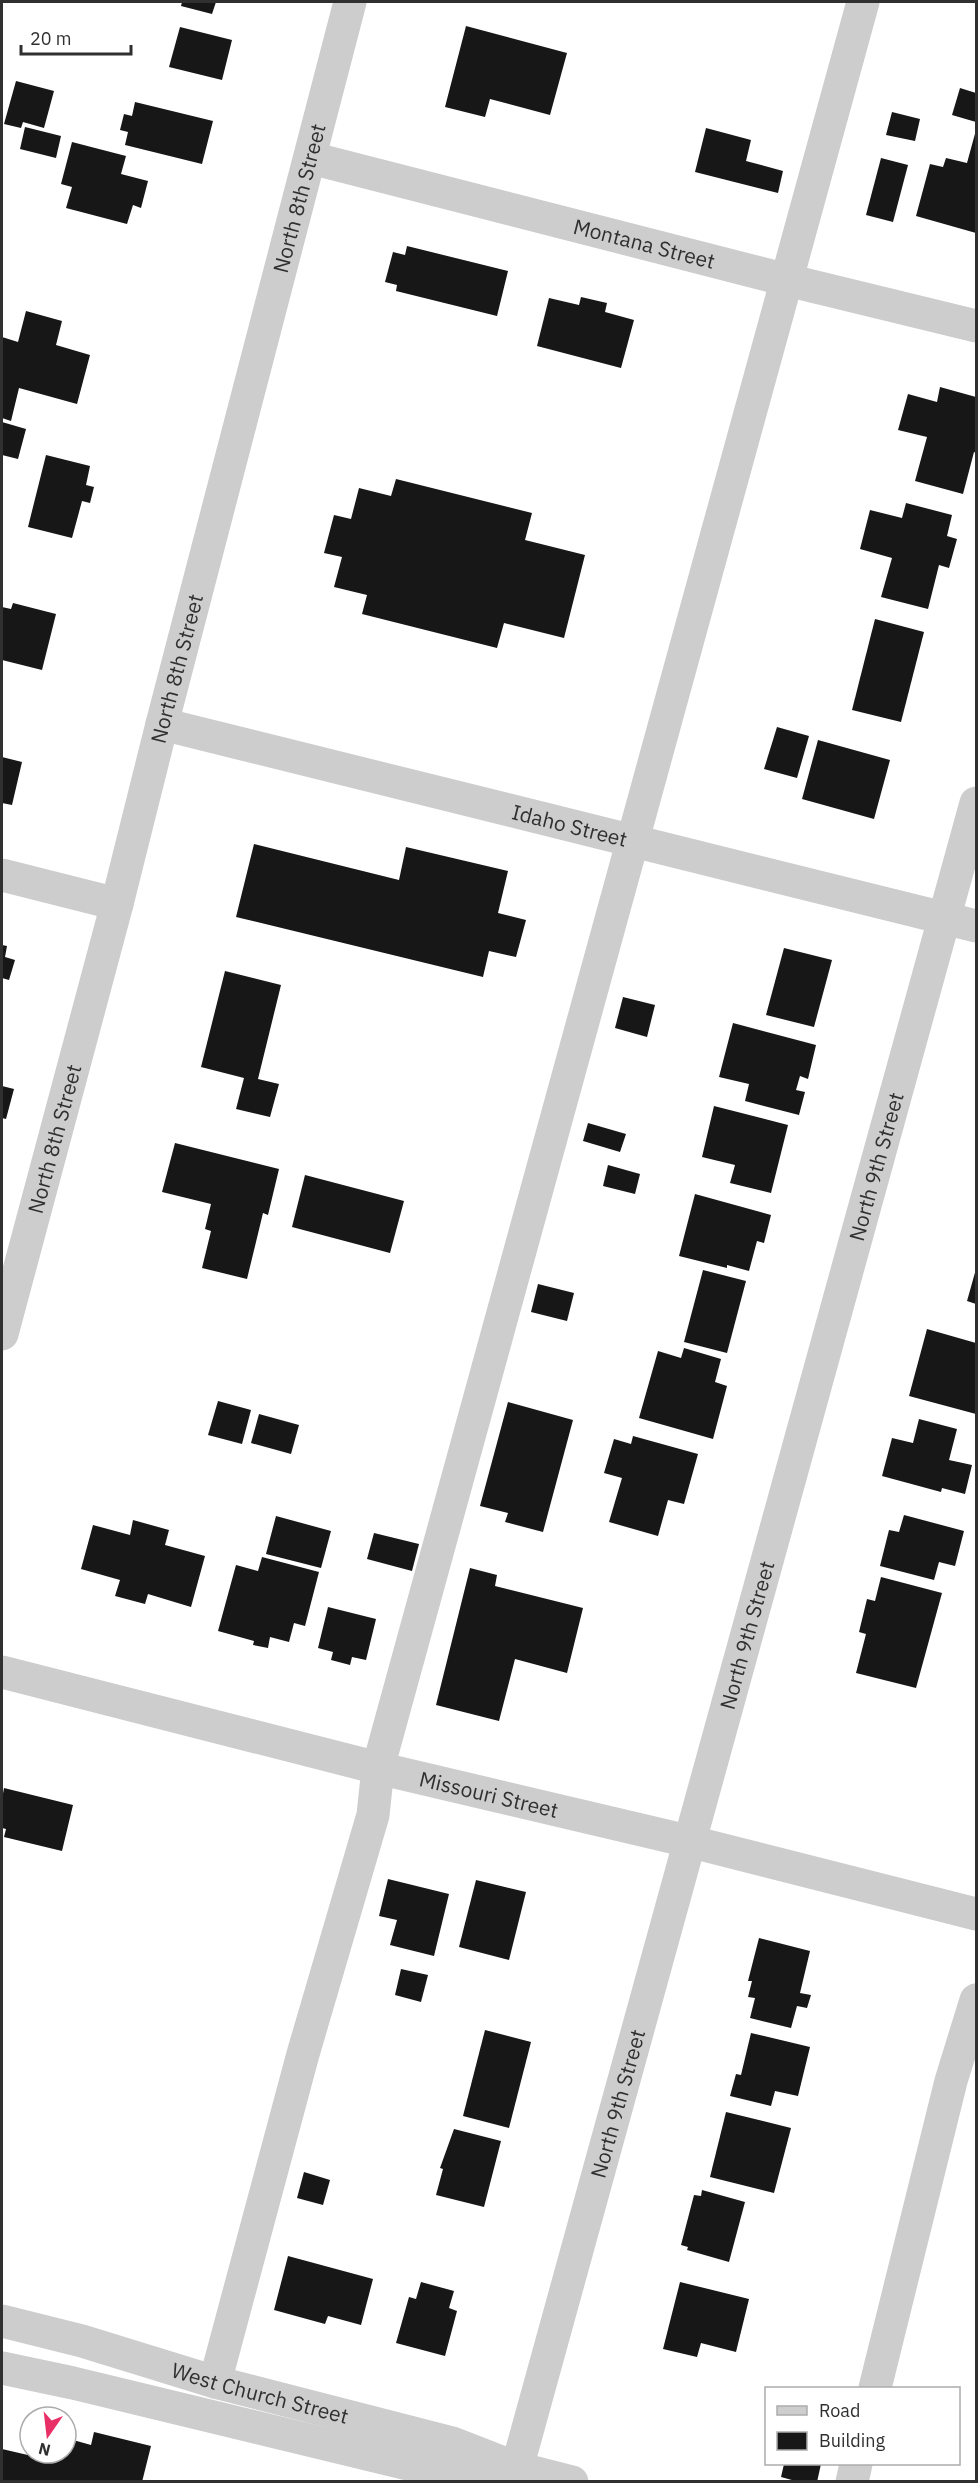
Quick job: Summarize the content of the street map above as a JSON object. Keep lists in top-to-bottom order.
{
  "streets": {
    "street": [
      "North 8th Street",
      "Montana Street",
      "Idaho Street",
      "North 9th Street",
      "Missouri Street",
      "West Church Street"
    ]
  },
  "crossings": [
    ["North 8th Street", "Montana Street"],
    ["North 8th Street", "Idaho Street"],
    ["Idaho Street", "North 9th Street"],
    ["North 9th Street", "Missouri Street"],
    ["North 9th Street", "West Church Street"]
  ],
  "legend": ["Road", "Building"],
  "scale_bar": "20 m",
  "north": "bottom"
}
